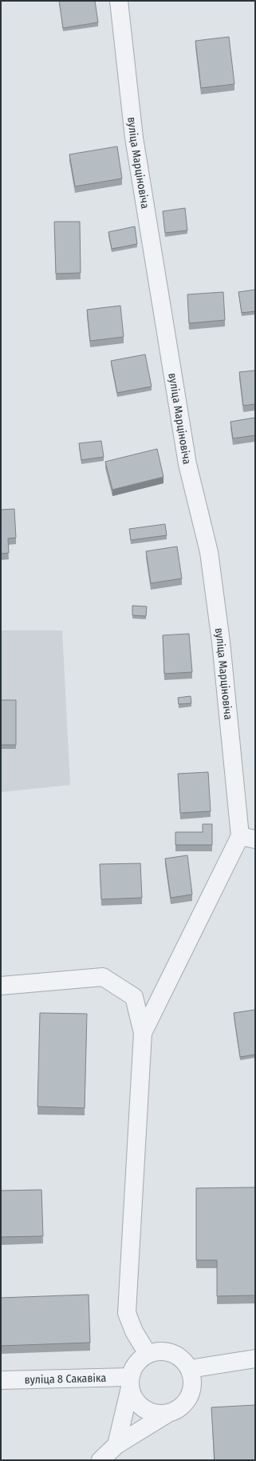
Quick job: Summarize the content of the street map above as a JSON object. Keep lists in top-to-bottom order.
{
  "streets": {
    "street": ["вуліца Марціновіча", "вуліца 8 Сакавіка"]
  }
}
